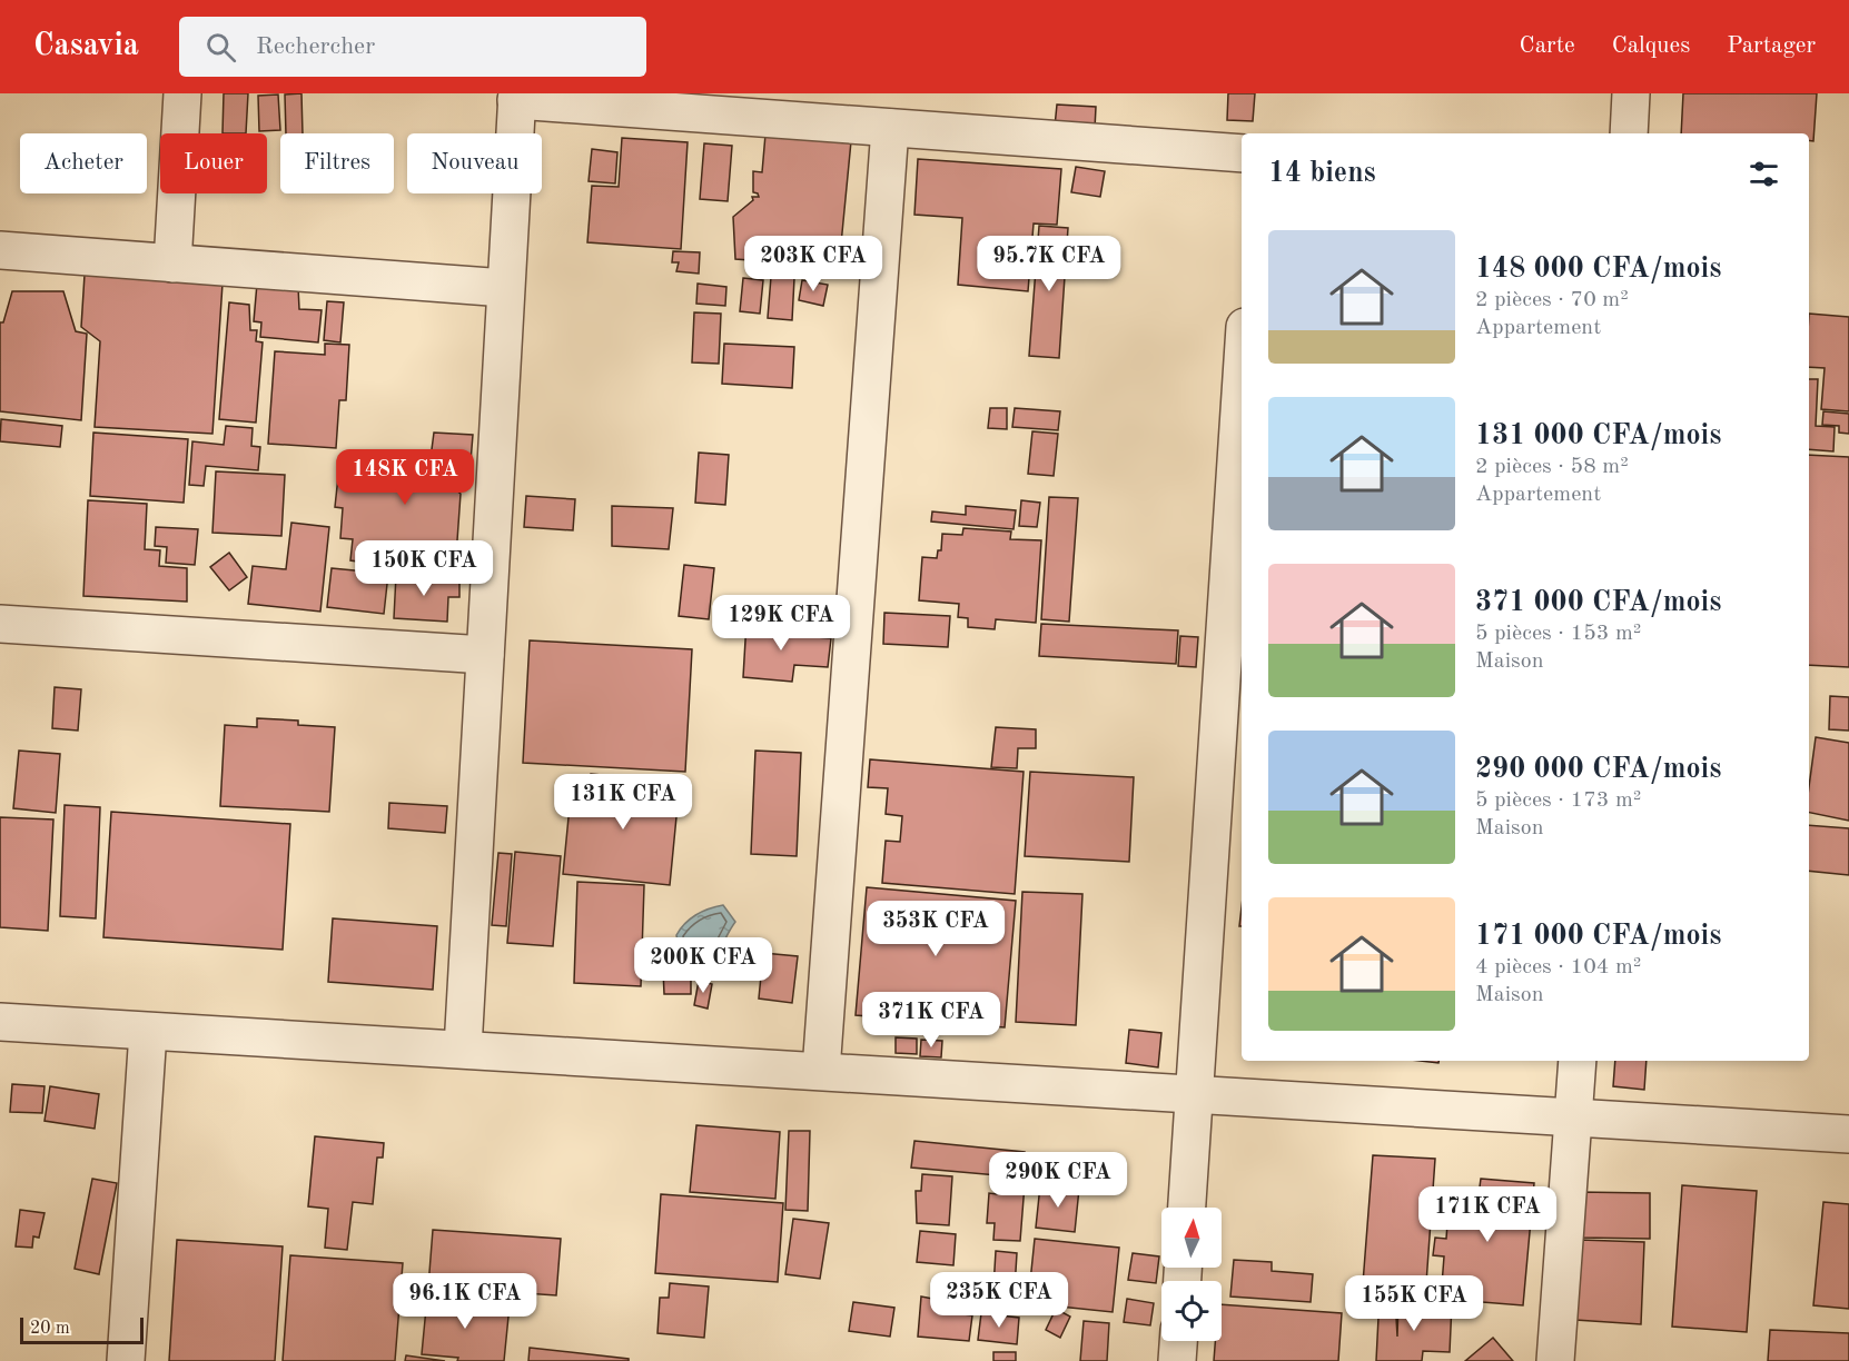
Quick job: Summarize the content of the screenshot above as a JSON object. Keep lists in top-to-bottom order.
{
  "scale_bar": "20 m",
  "north": "top",
  "page": {
    "header": "Casavia",
    "search": "Rechercher",
    "nav": ["Carte", "Calques", "Partager"],
    "chip": [
      "Acheter",
      "Louer",
      "Filtres",
      "Nouveau"
    ],
    "heading": "14 biens",
    "list": [
      {
        "name": "148 000 CFA/mois",
        "note": "2 pièces · 70 m² · Appartement"
      },
      {
        "name": "131 000 CFA/mois",
        "note": "2 pièces · 58 m² · Appartement"
      },
      {
        "name": "371 000 CFA/mois",
        "note": "5 pièces · 153 m² · Maison"
      },
      {
        "name": "290 000 CFA/mois",
        "note": "5 pièces · 173 m² · Maison"
      },
      {
        "name": "171 000 CFA/mois",
        "note": "4 pièces · 104 m² · Maison"
      }
    ],
    "price": [
      "203K CFA",
      "95.7K CFA",
      "148K CFA",
      "150K CFA",
      "129K CFA",
      "131K CFA",
      "353K CFA",
      "200K CFA",
      "371K CFA",
      "290K CFA",
      "171K CFA",
      "235K CFA",
      "96.1K CFA",
      "155K CFA"
    ],
    "scale": "20 m"
  }
}
